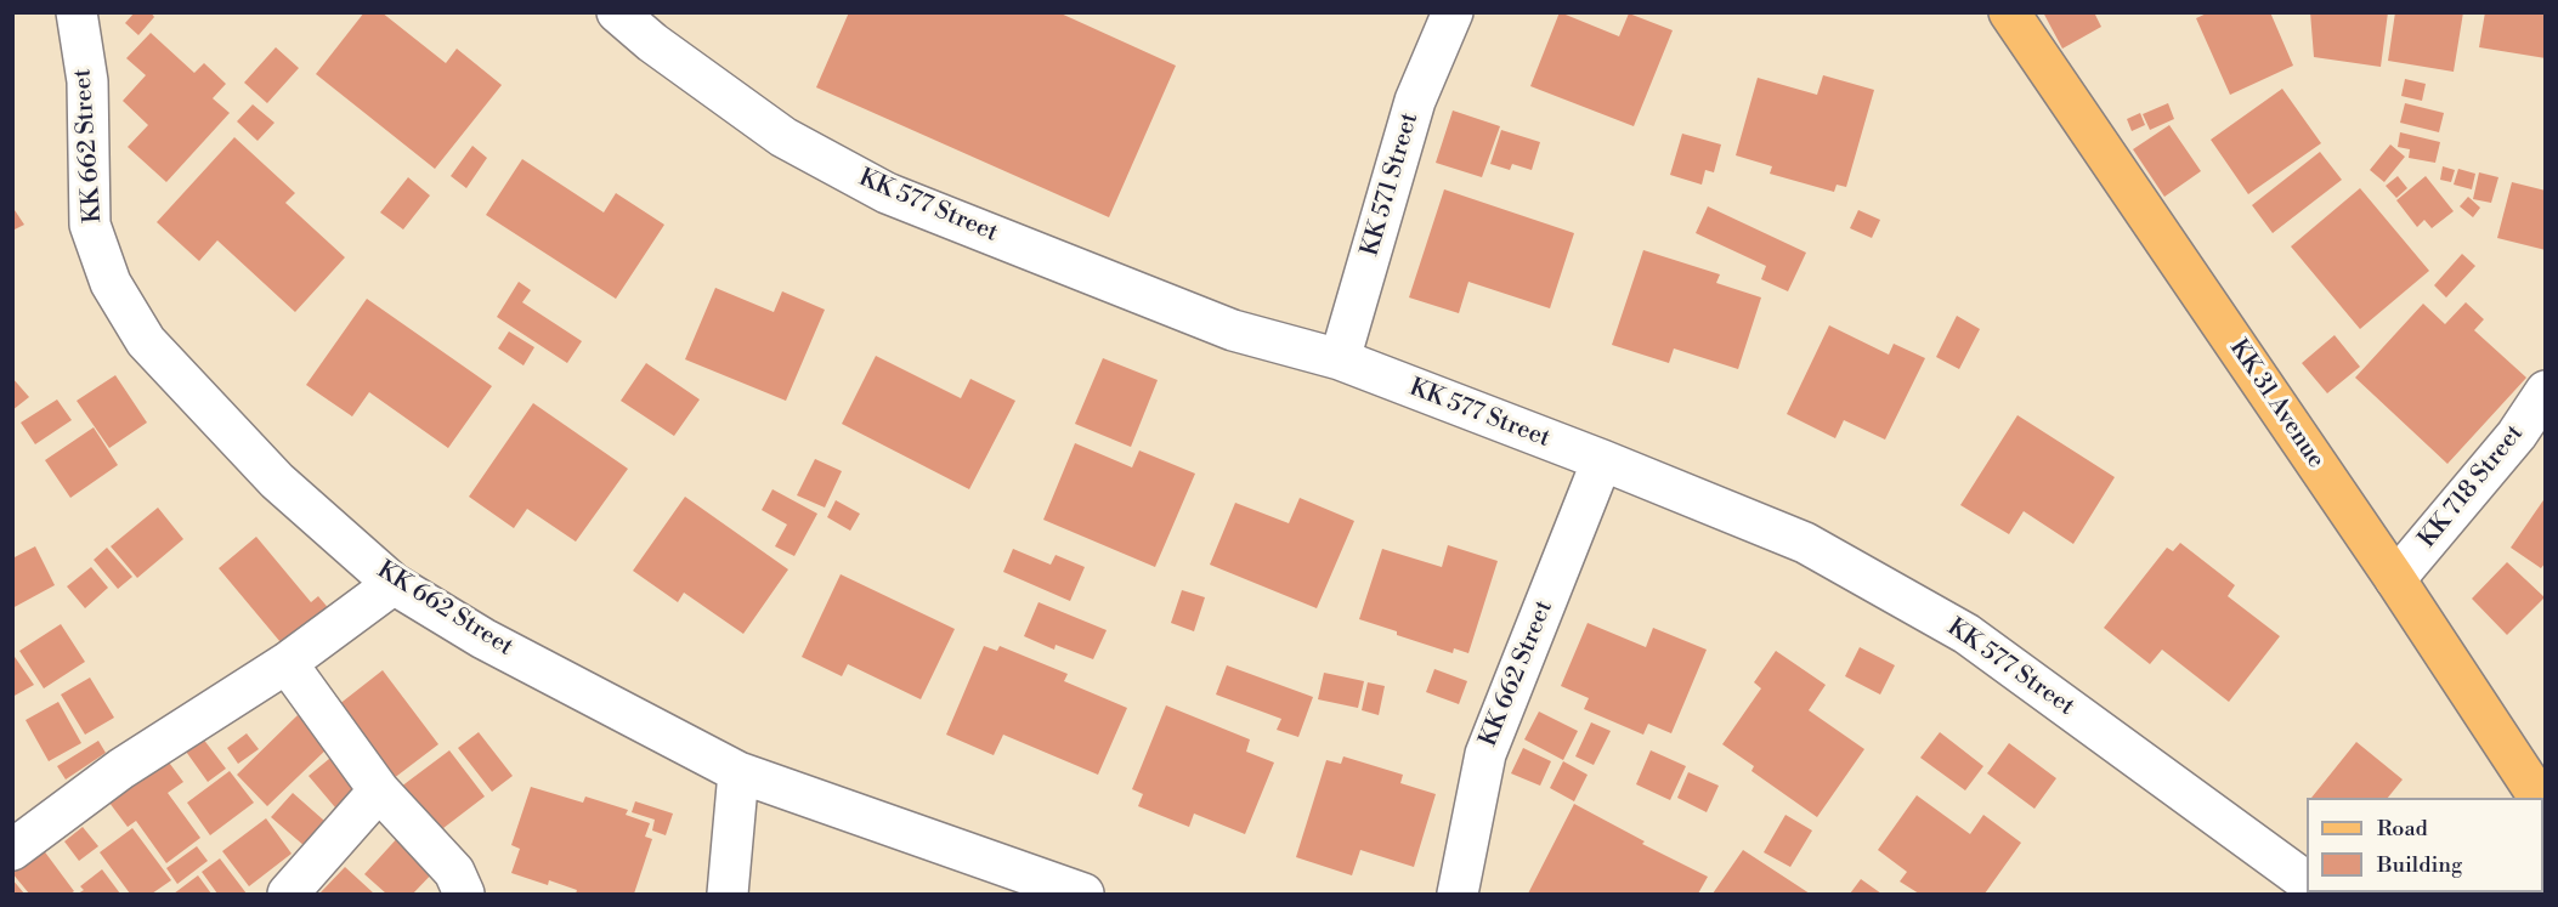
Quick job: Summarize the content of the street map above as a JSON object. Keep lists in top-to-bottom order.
{
  "streets": {
    "main road": ["KK 31 Avenue"],
    "street": [
      "KK 662 Street",
      "KK 571 Street",
      "KK 577 Street",
      "KK 718 Street"
    ]
  },
  "crossings": [
    ["KK 662 Street", "KK 577 Street"],
    ["KK 571 Street", "KK 577 Street"],
    ["KK 31 Avenue", "KK 718 Street"]
  ],
  "legend": ["Road", "Building"]
}
